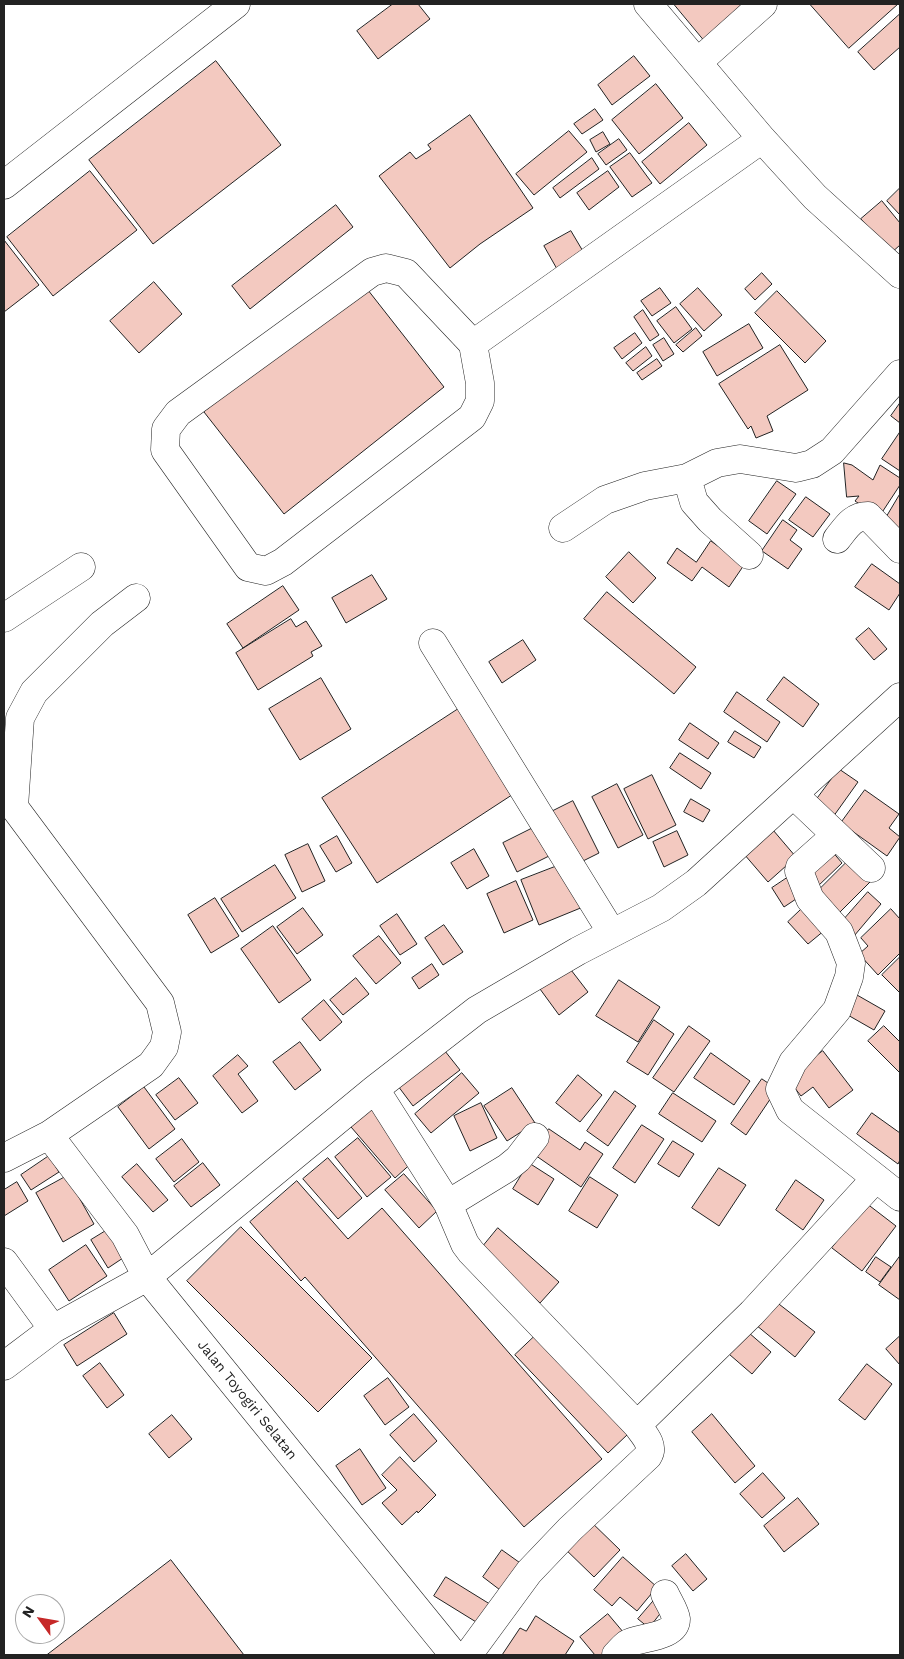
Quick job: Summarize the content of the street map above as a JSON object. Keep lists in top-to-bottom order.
{
  "streets": {
    "street": ["Jalan Toyogiri Selatan"]
  },
  "north": "top left"
}
